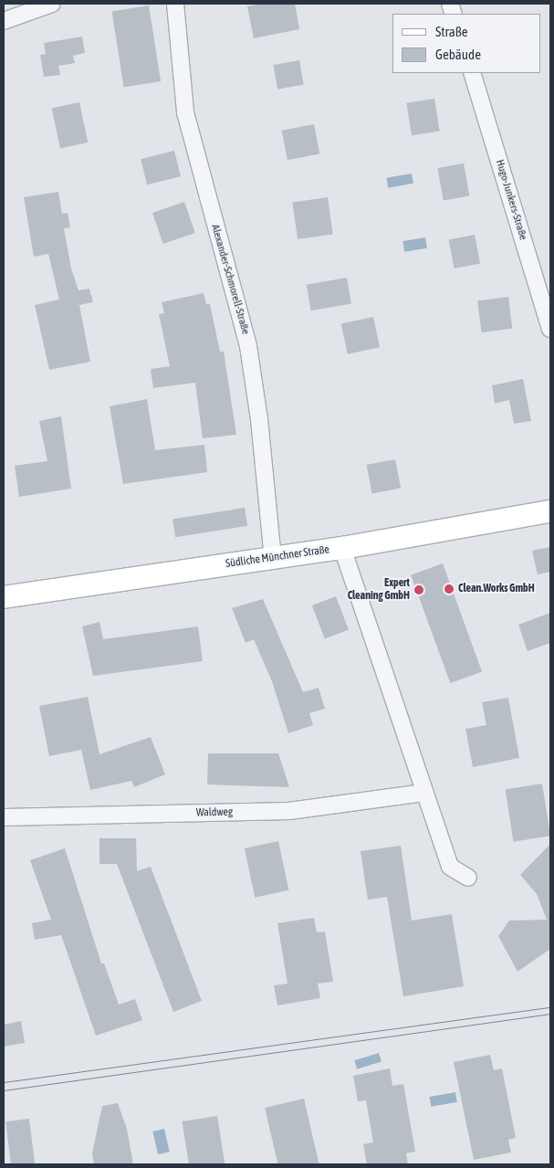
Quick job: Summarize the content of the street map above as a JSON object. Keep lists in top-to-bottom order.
{
  "streets": {
    "main road": ["Südliche Münchner Straße"],
    "street": ["Hugo-Junkers-Straße", "Alexander-Schmorell-Straße", "Waldweg"]
  },
  "crossings": [
    ["Alexander-Schmorell-Straße", "Südliche Münchner Straße"]
  ],
  "places": ["Clean.Works GmbH", "Expert Cleaning GmbH"],
  "legend": ["Straße", "Gebäude"]
}
